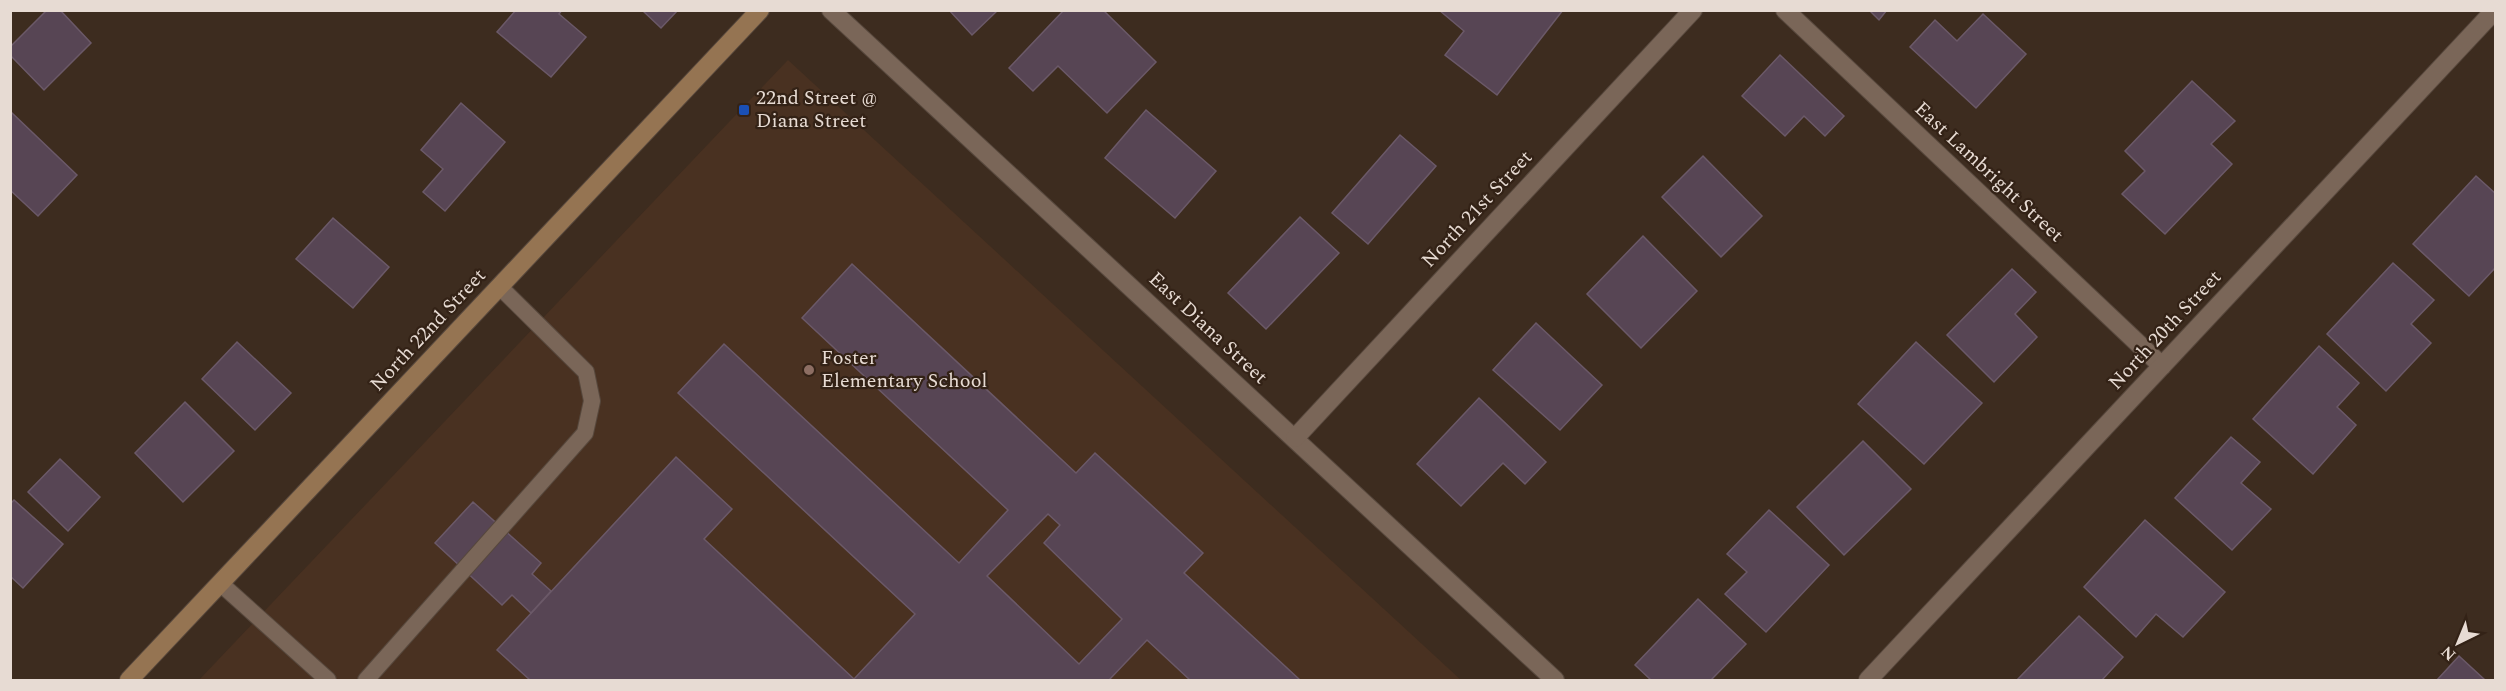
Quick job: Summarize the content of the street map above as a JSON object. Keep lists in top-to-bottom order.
{
  "streets": {
    "street": [
      "East Lambright Street",
      "North 21st Street",
      "East Diana Street",
      "North 22nd Street",
      "North 20th Street"
    ]
  },
  "crossings": [
    ["East Lambright Street", "North 20th Street"],
    ["North 21st Street", "East Diana Street"]
  ],
  "places": {
    "transit": ["22nd Street @ Diana Street"],
    "other": ["Foster Elementary School"]
  },
  "north": "bottom left"
}
